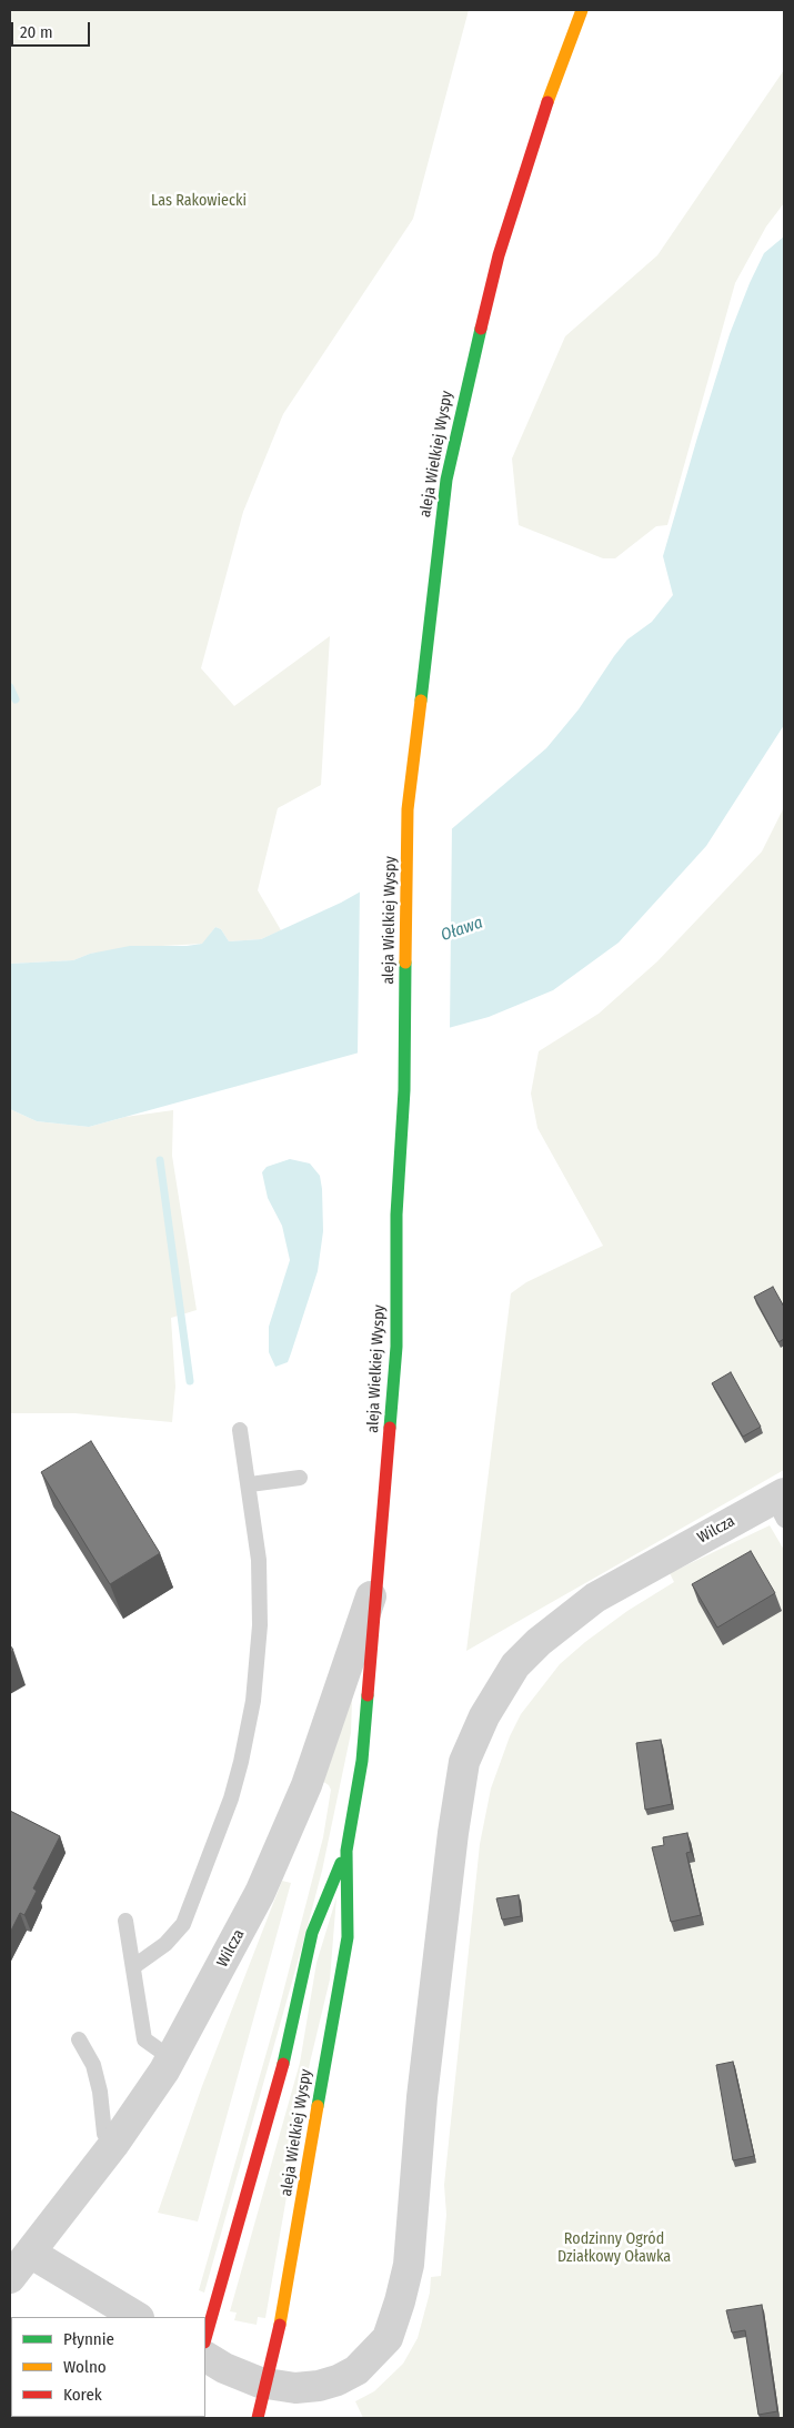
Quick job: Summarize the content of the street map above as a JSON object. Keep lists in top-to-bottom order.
{
  "streets": {
    "main road": ["aleja Wielkiej Wyspy"],
    "street": ["Wilcza"]
  },
  "crossings": [
    ["aleja Wielkiej Wyspy", "Wilcza"]
  ],
  "water": ["Oława"],
  "parks": ["Las Rakowiecki", "Rodzinny Ogród Działkowy Oławka"],
  "legend": ["Płynnie", "Wolno", "Korek"],
  "scale_bar": "20 m"
}
